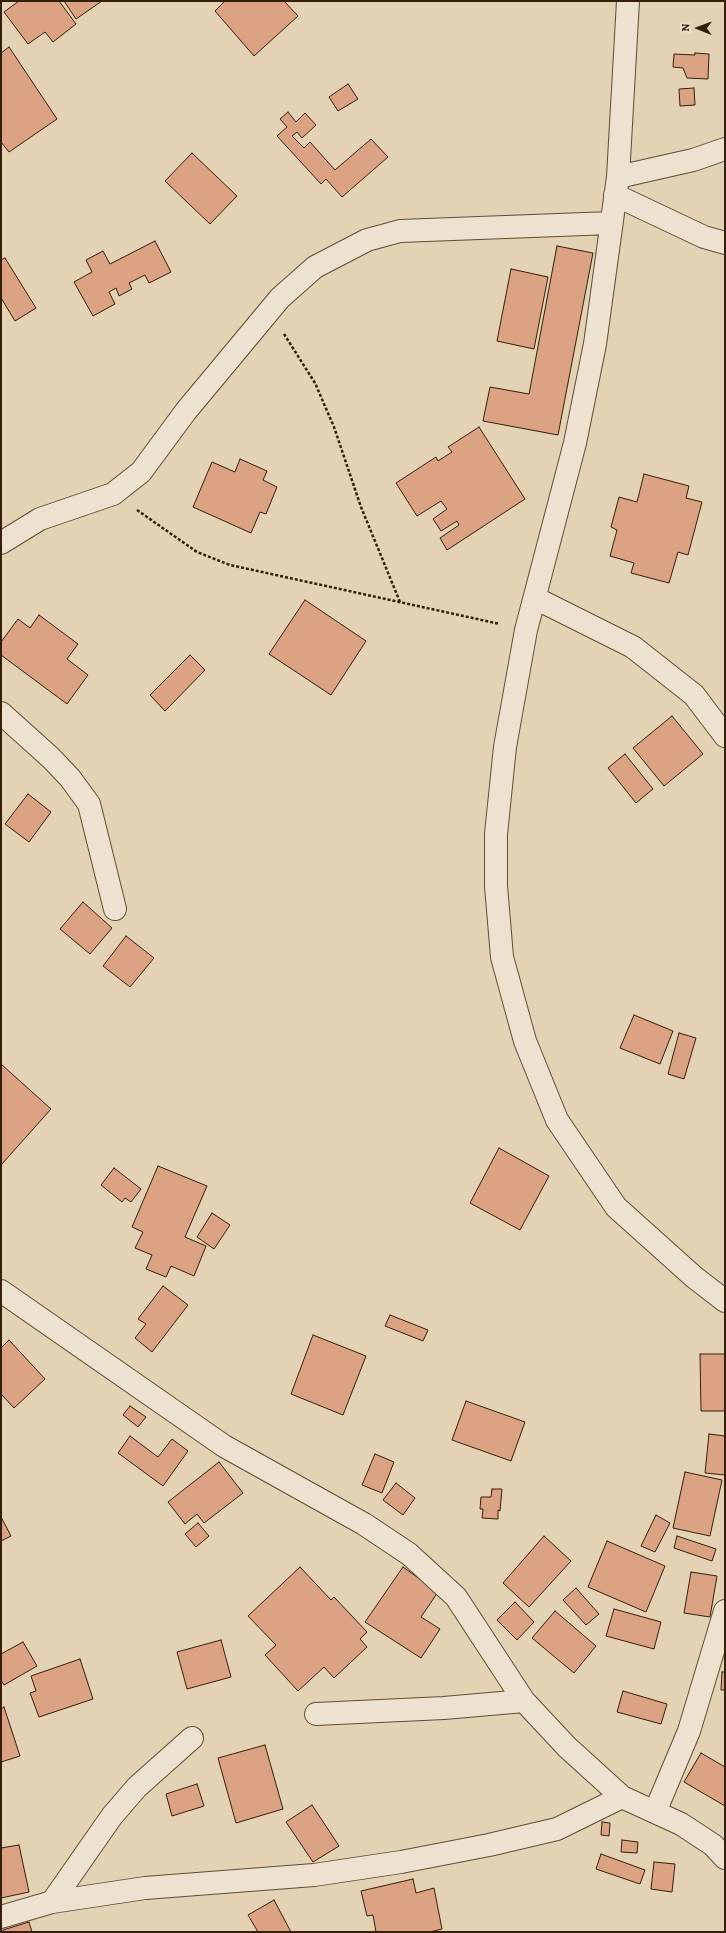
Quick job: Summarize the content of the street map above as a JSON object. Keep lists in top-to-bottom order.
{
  "north": "left"
}
